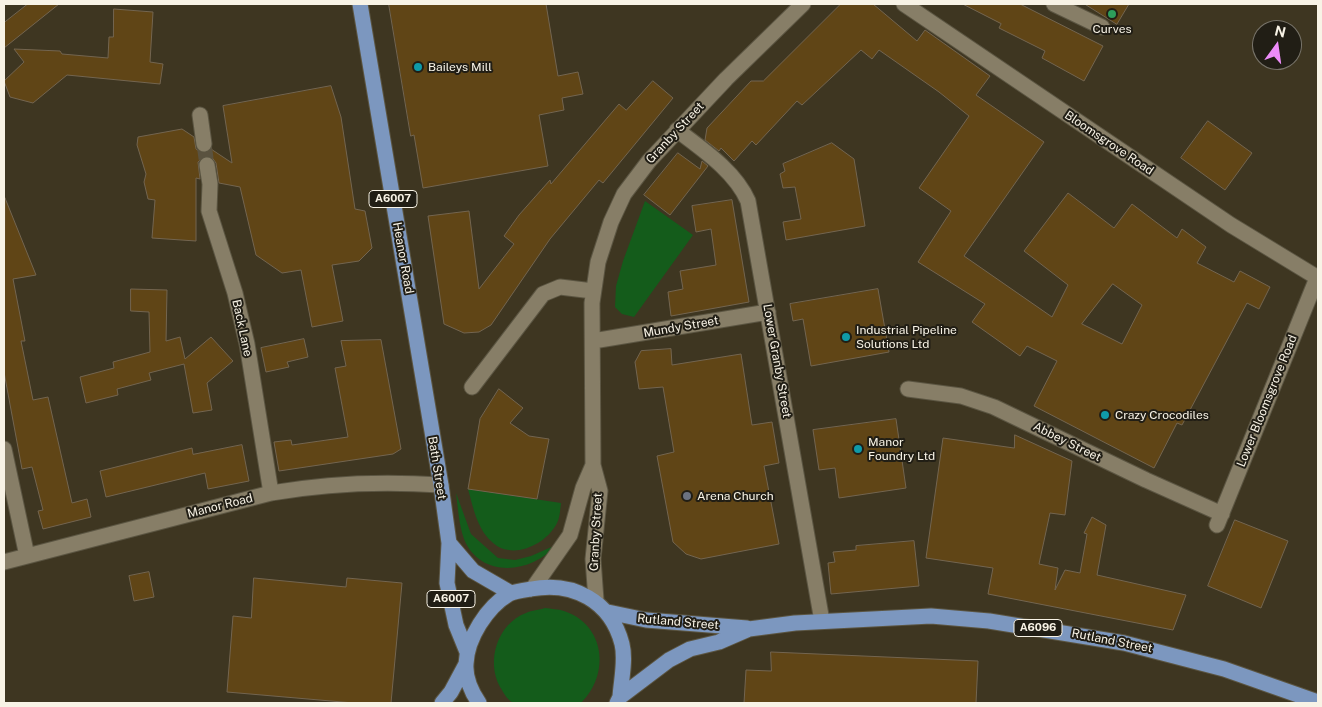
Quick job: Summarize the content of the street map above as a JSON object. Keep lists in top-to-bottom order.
{
  "streets": {
    "main road": [
      "A6007",
      "Heanor Road",
      "Bath Street",
      "Rutland Street",
      "A6096"
    ],
    "street": [
      "Granby Street",
      "Bloomsgrove Road",
      "Mundy Street",
      "Back Lane",
      "Lower Granby Street",
      "Lower Bloomsgrove Road",
      "Abbey Street",
      "Manor Road"
    ]
  },
  "crossings": [
    ["Granby Street", "A6007"],
    ["Granby Street", "Mundy Street"],
    ["Granby Street", "Lower Granby Street"],
    ["Bloomsgrove Road", "Lower Bloomsgrove Road"],
    ["A6007", "Bath Street"],
    ["A6007", "Rutland Street"],
    ["Heanor Road", "Bath Street"],
    ["Mundy Street", "Lower Granby Street"],
    ["Back Lane", "Manor Road"],
    ["Lower Granby Street", "Rutland Street"],
    ["Lower Bloomsgrove Road", "Abbey Street"],
    ["Bath Street", "Manor Road"]
  ],
  "places": [
    "Curves",
    "Baileys Mill",
    "Industrial Pipeline Solutions Ltd",
    "Crazy Crocodiles",
    "Manor Foundry Ltd",
    "Arena Church"
  ],
  "north": "top"
}
